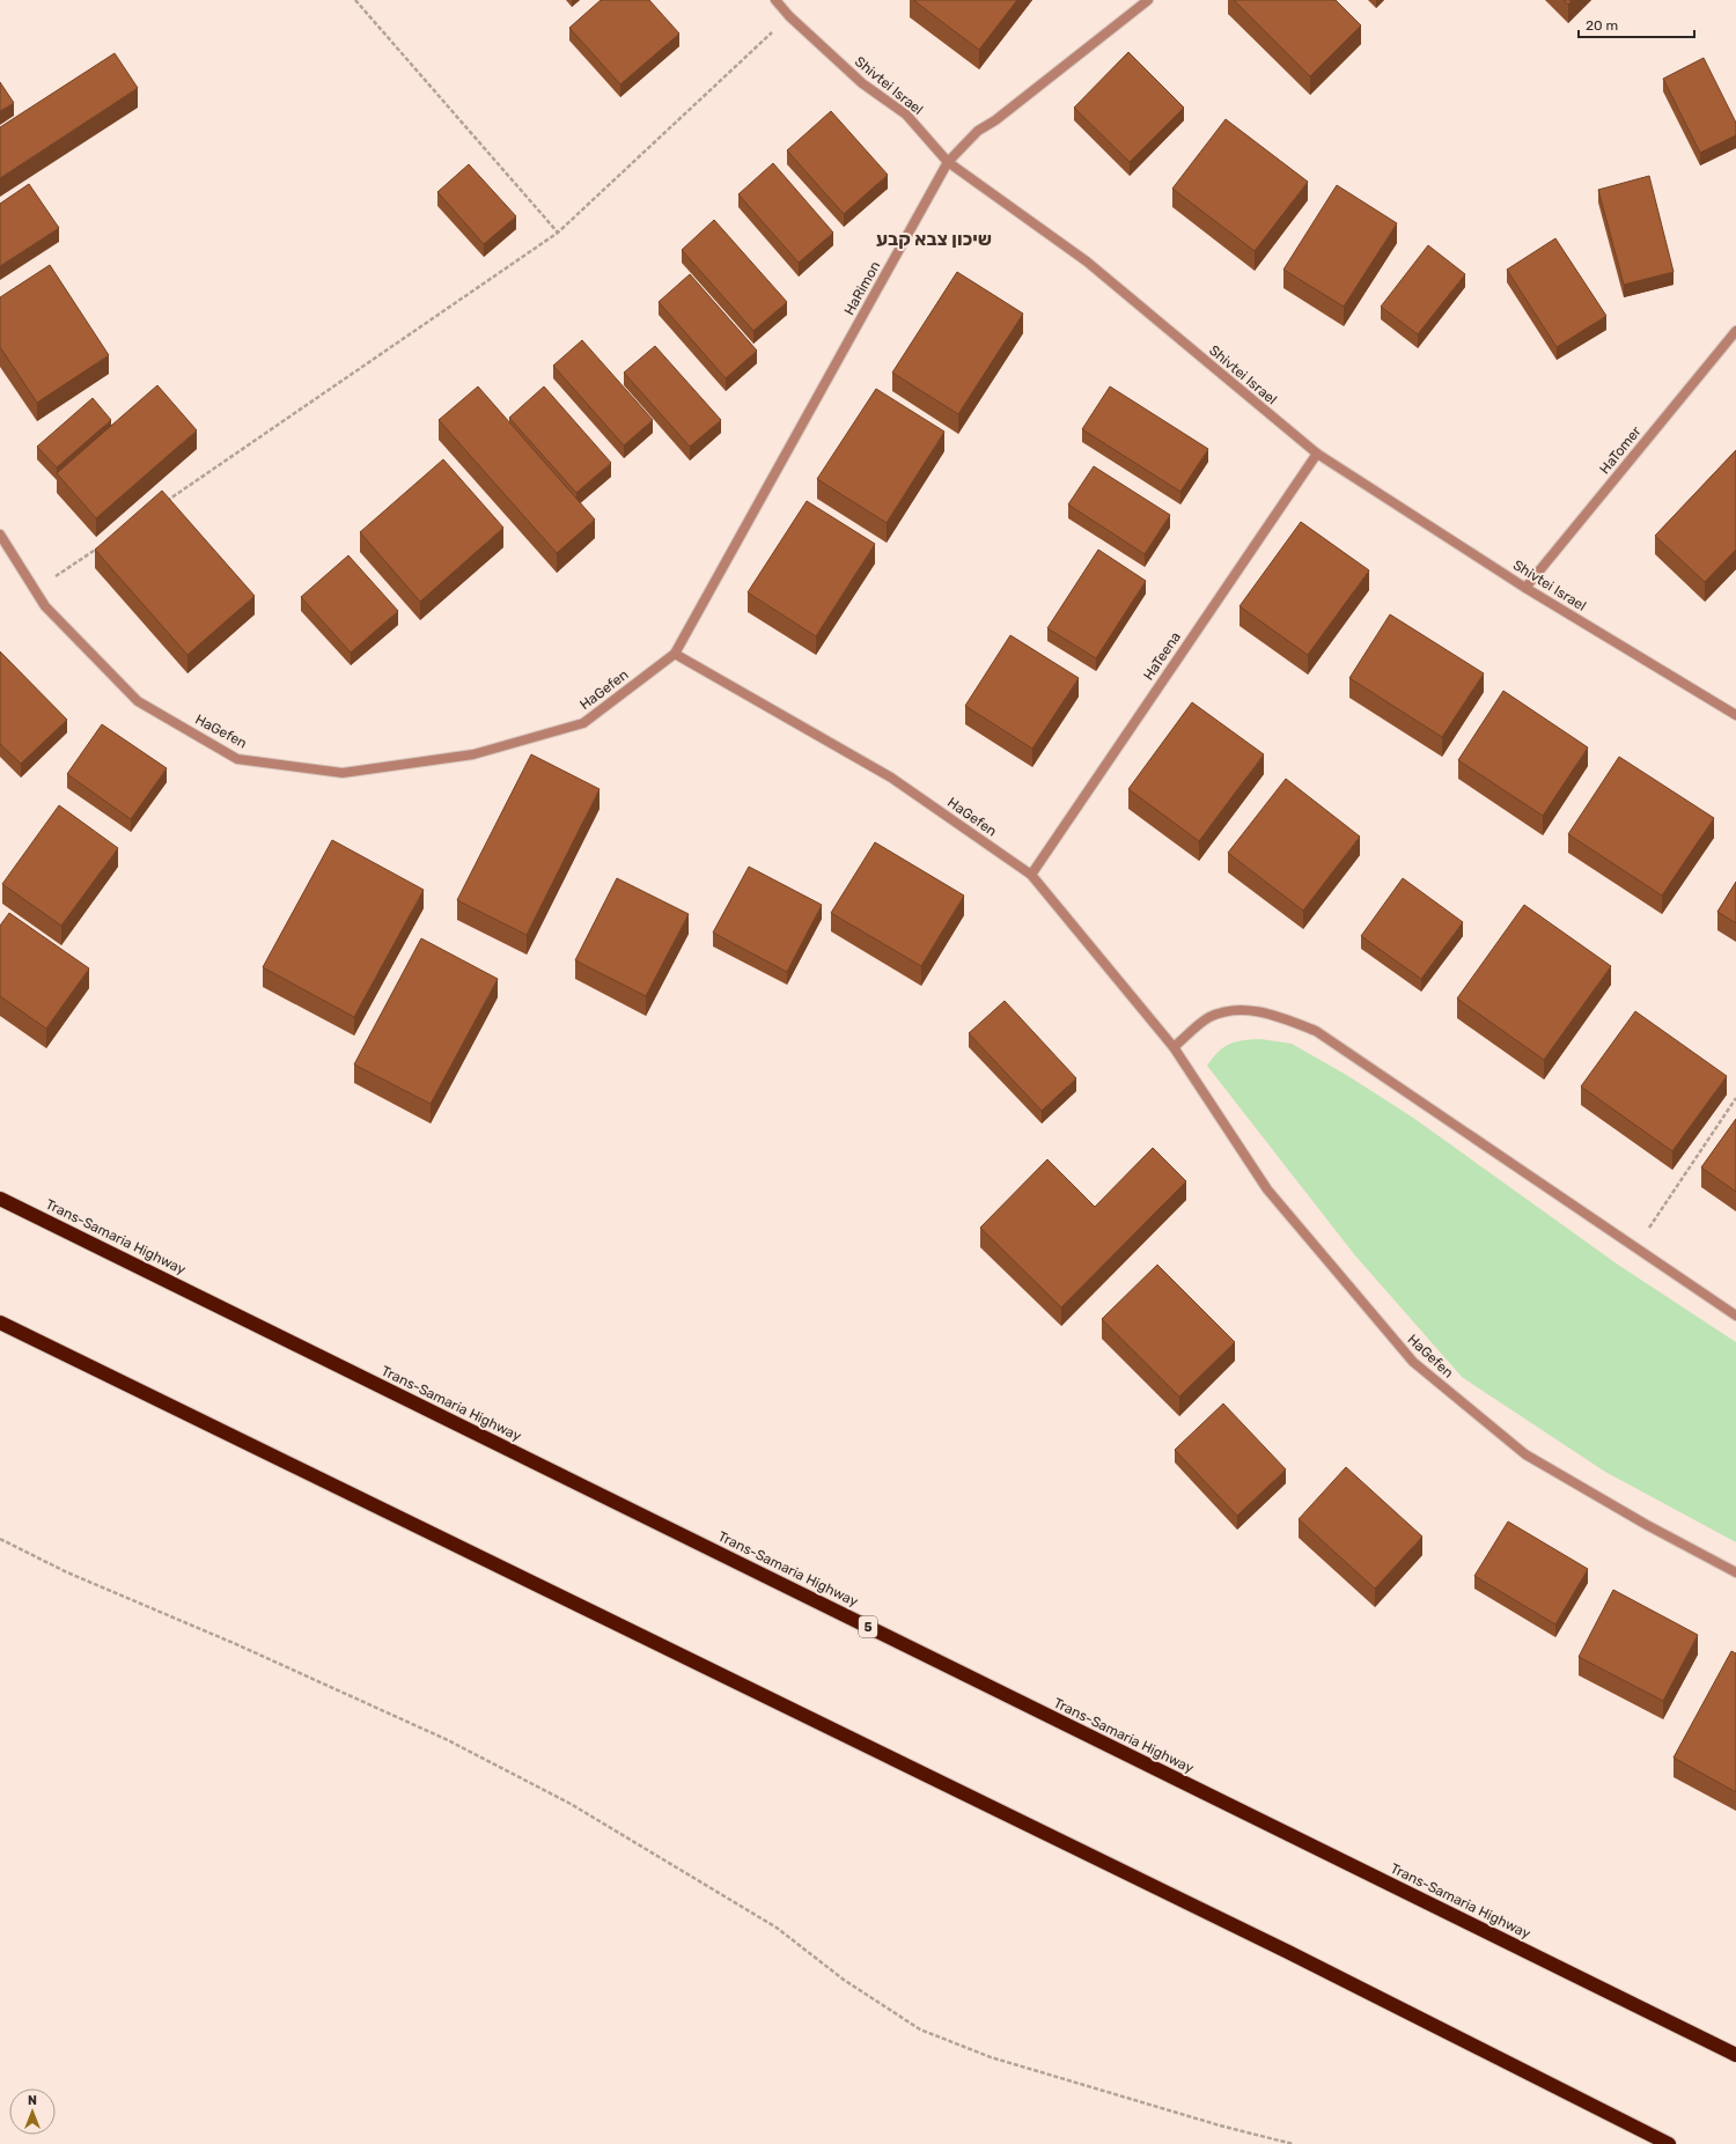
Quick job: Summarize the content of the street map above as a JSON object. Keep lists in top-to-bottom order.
{
  "streets": {
    "highway": ["Trans-Samaria Highway", "5"],
    "street": [
      "Shivtei Israel",
      "HaRimon",
      "HaTomer",
      "HaTeena",
      "HaGefen"
    ]
  },
  "crossings": [
    ["Shivtei Israel", "HaRimon"],
    ["Shivtei Israel", "HaTomer"],
    ["Shivtei Israel", "HaTeena"],
    ["HaRimon", "HaGefen"],
    ["HaTeena", "HaGefen"]
  ],
  "districts": ["שיכון צבא קבע"],
  "scale_bar": "20 m",
  "north": "top"
}
